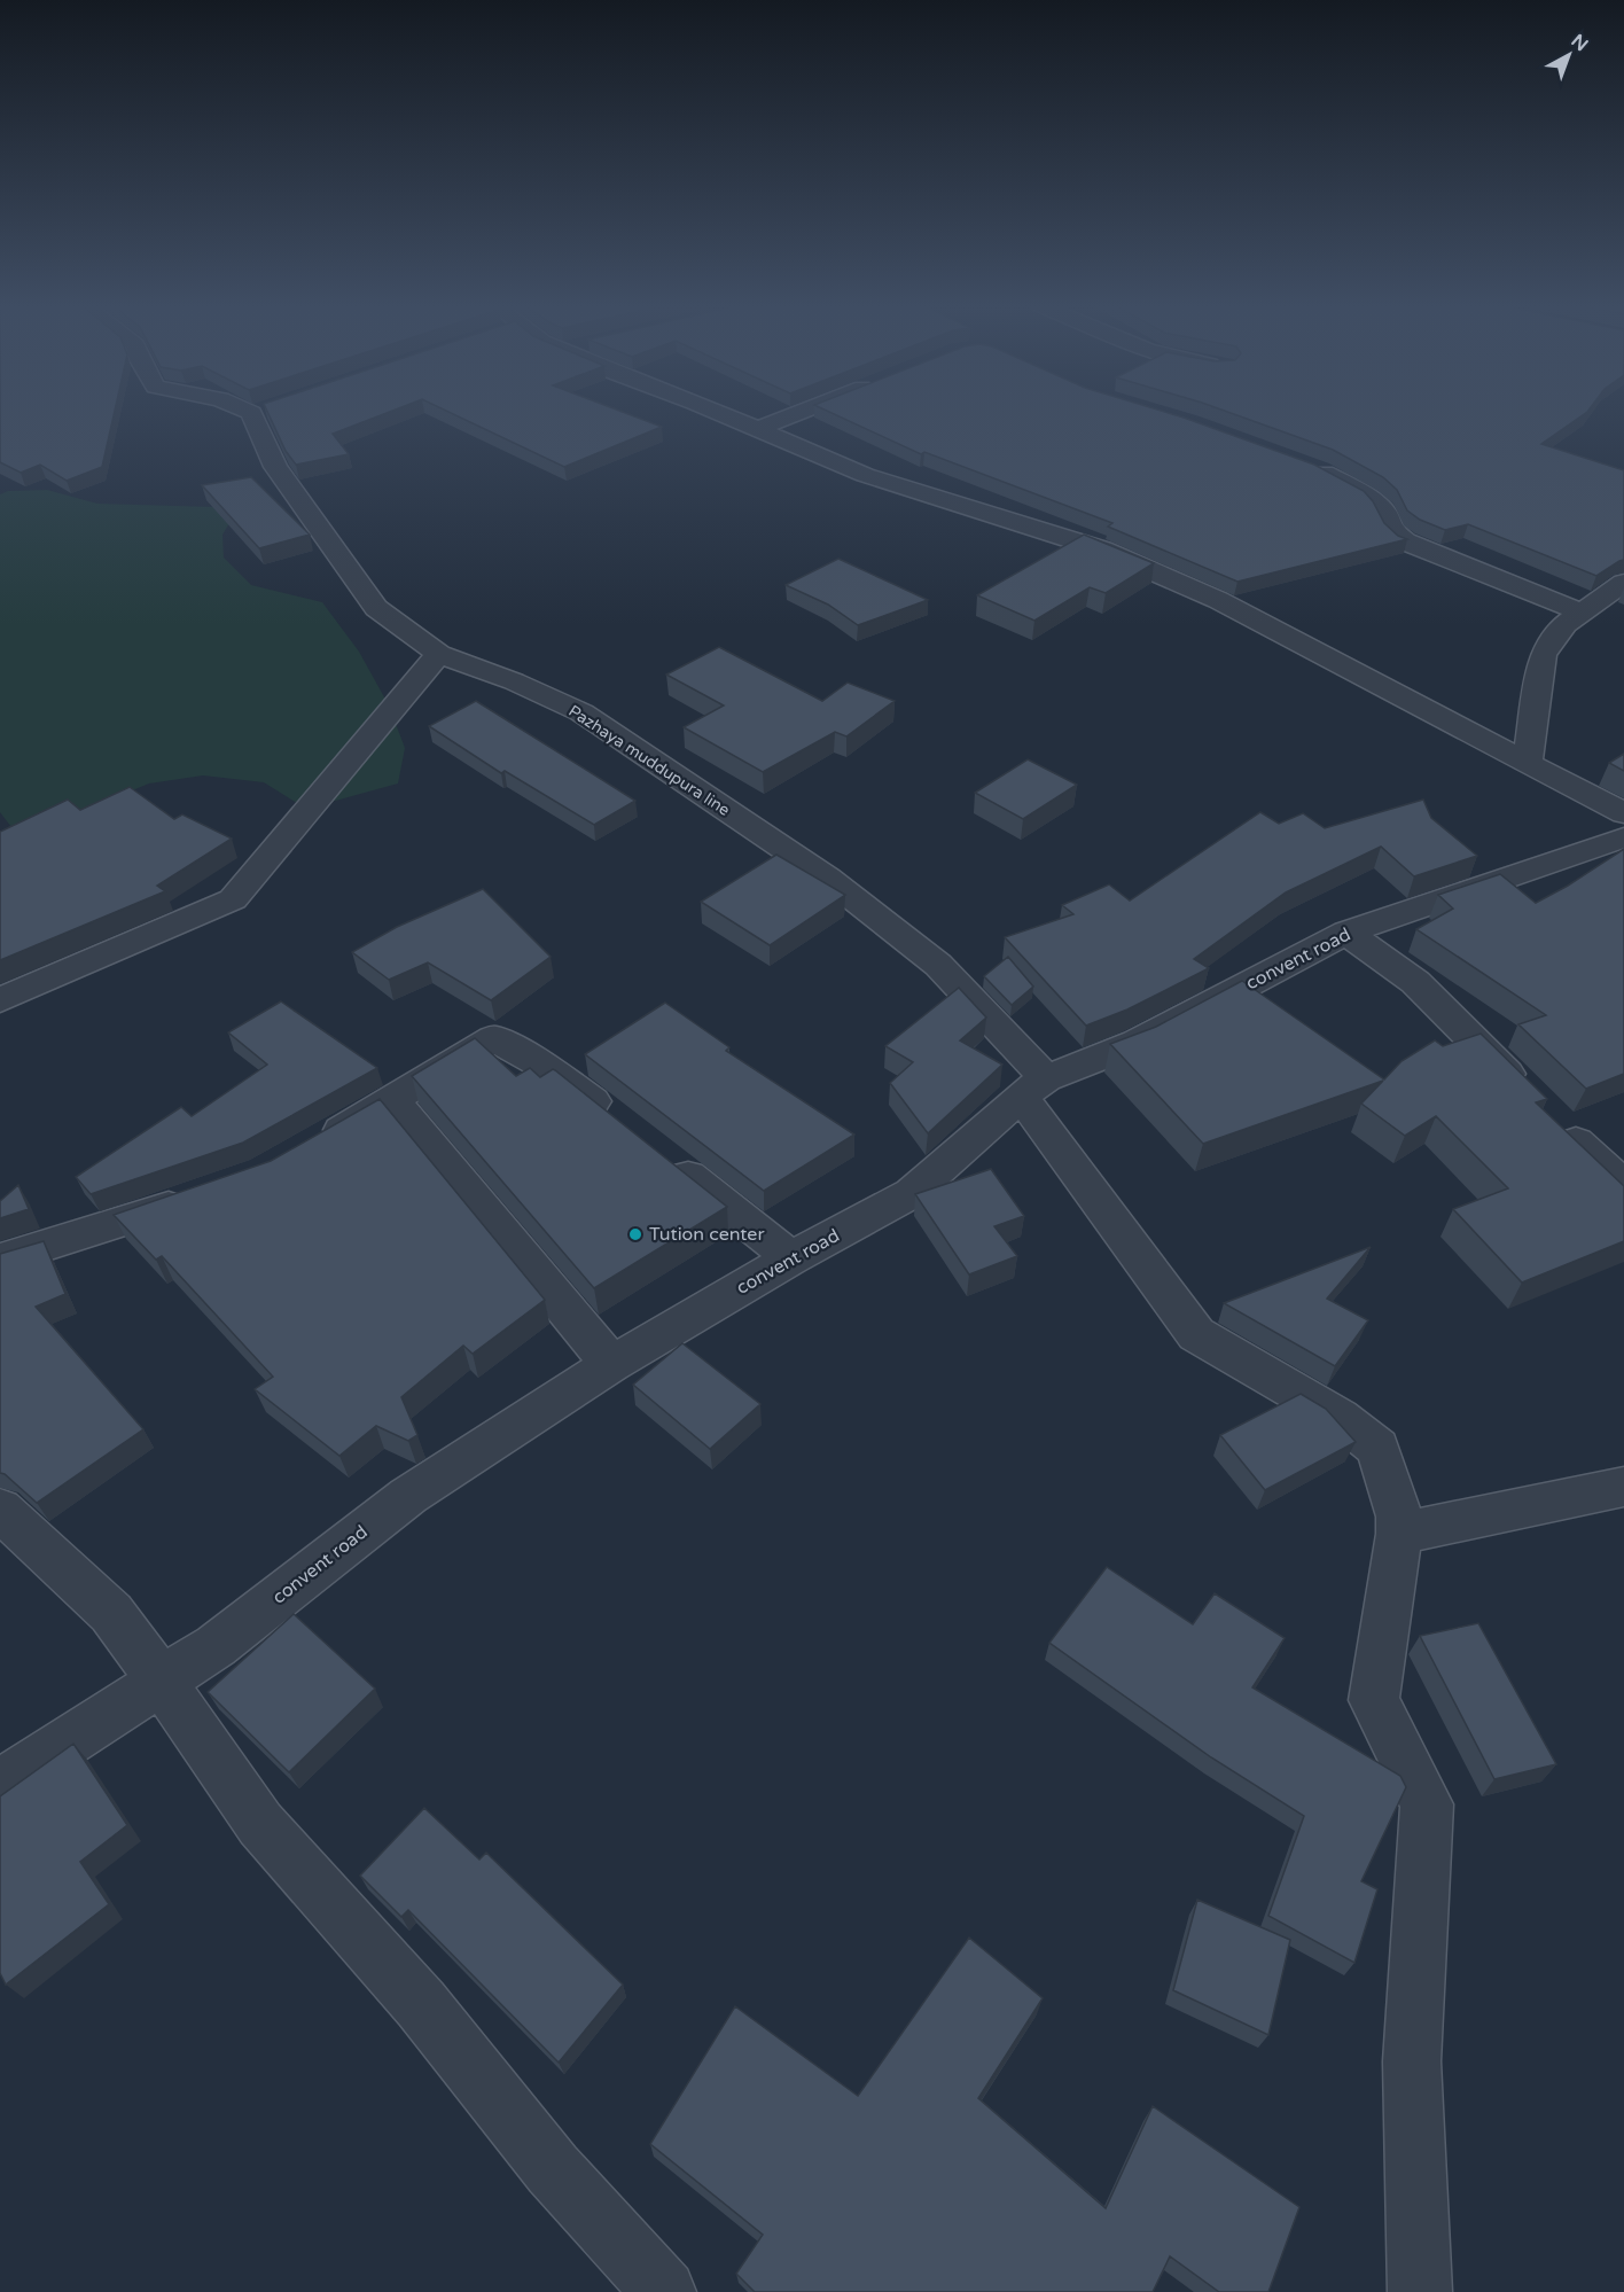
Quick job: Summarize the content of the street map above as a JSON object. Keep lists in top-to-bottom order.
{
  "streets": {
    "street": ["Pazhaya muddupura line", "convent road"]
  },
  "crossings": [
    ["Pazhaya muddupura line", "convent road"]
  ],
  "places": ["Tution center"],
  "north": "top right"
}
